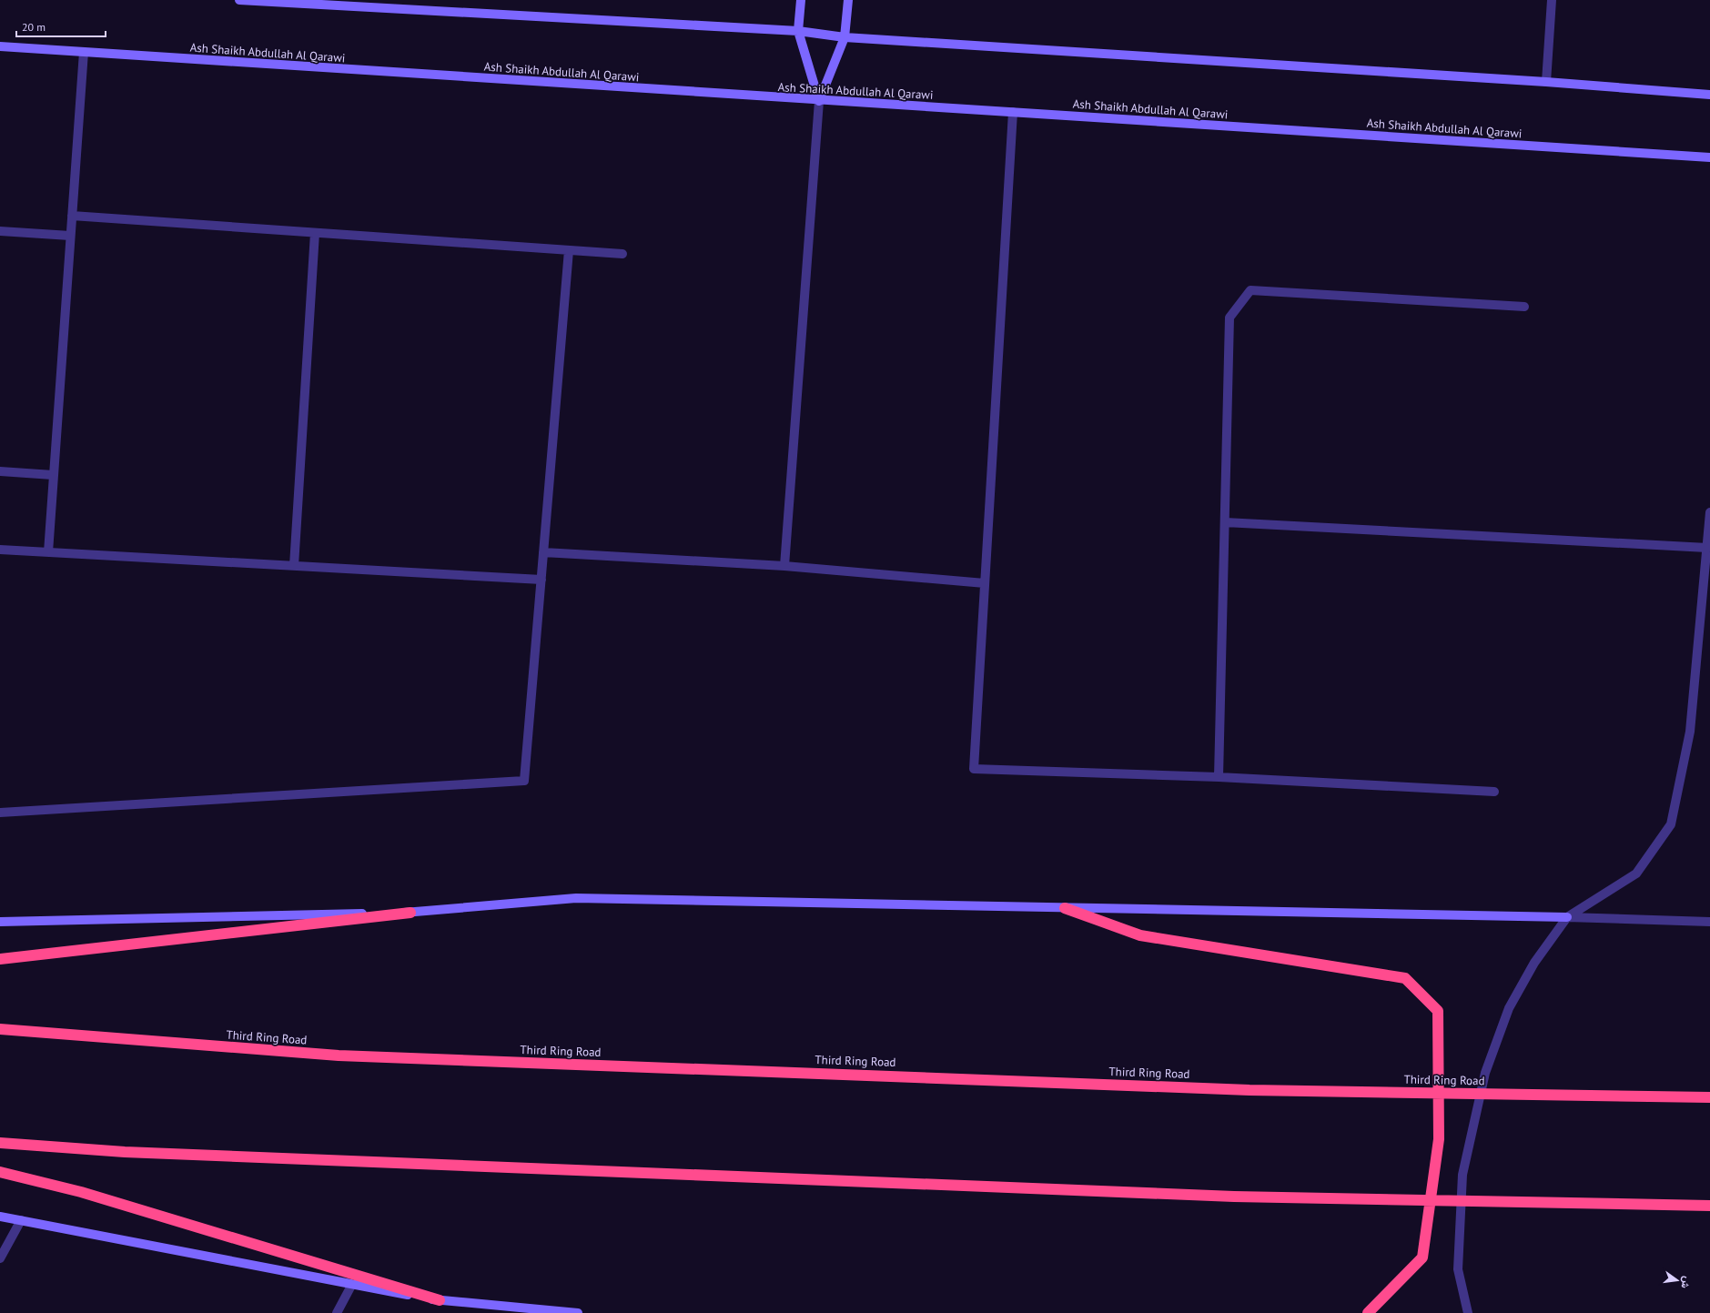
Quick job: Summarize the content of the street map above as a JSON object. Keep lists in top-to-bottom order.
{
  "streets": {
    "highway": ["Third Ring Road"],
    "street": ["Ash Shaikh Abdullah Al Qarawi"]
  },
  "scale_bar": "20 m",
  "north": "right"
}
